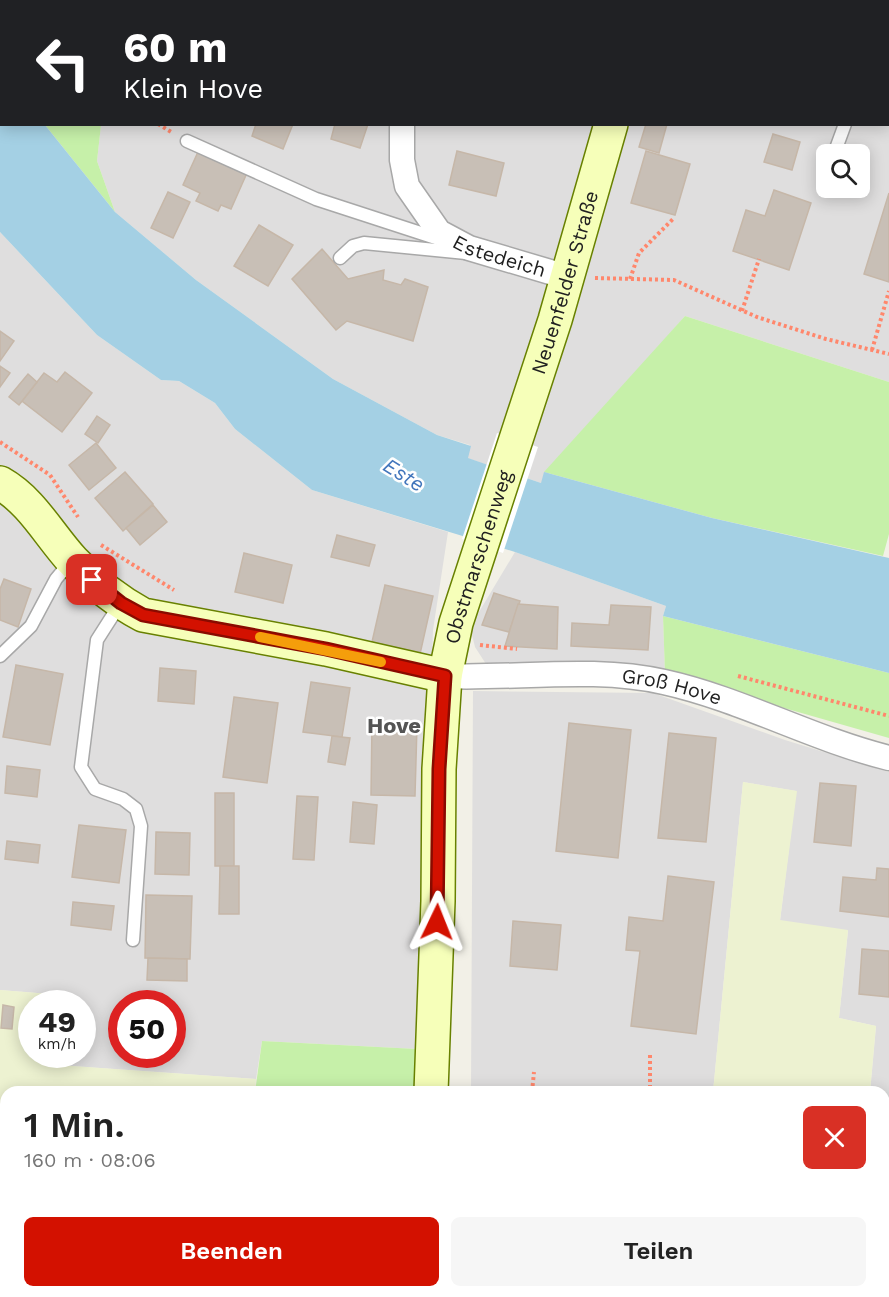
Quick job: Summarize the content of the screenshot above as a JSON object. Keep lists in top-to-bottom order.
{
  "streets": {
    "main road": ["Neuenfelder Straße", "Obstmarschenweg"],
    "street": ["Estedeich", "Groß Hove"]
  },
  "crossings": [
    ["Estedeich", "Neuenfelder Straße"],
    ["Neuenfelder Straße", "Obstmarschenweg"],
    ["Obstmarschenweg", "Groß Hove"]
  ],
  "districts": ["Hove"],
  "water": ["Este"],
  "page": {
    "turn": ["60 m", "Klein Hove"],
    "speed": "49 km/h",
    "limit": "50",
    "heading": ["1 Min.", "160 m · 08:06"],
    "buttons": ["Beenden", "Teilen"]
  }
}
